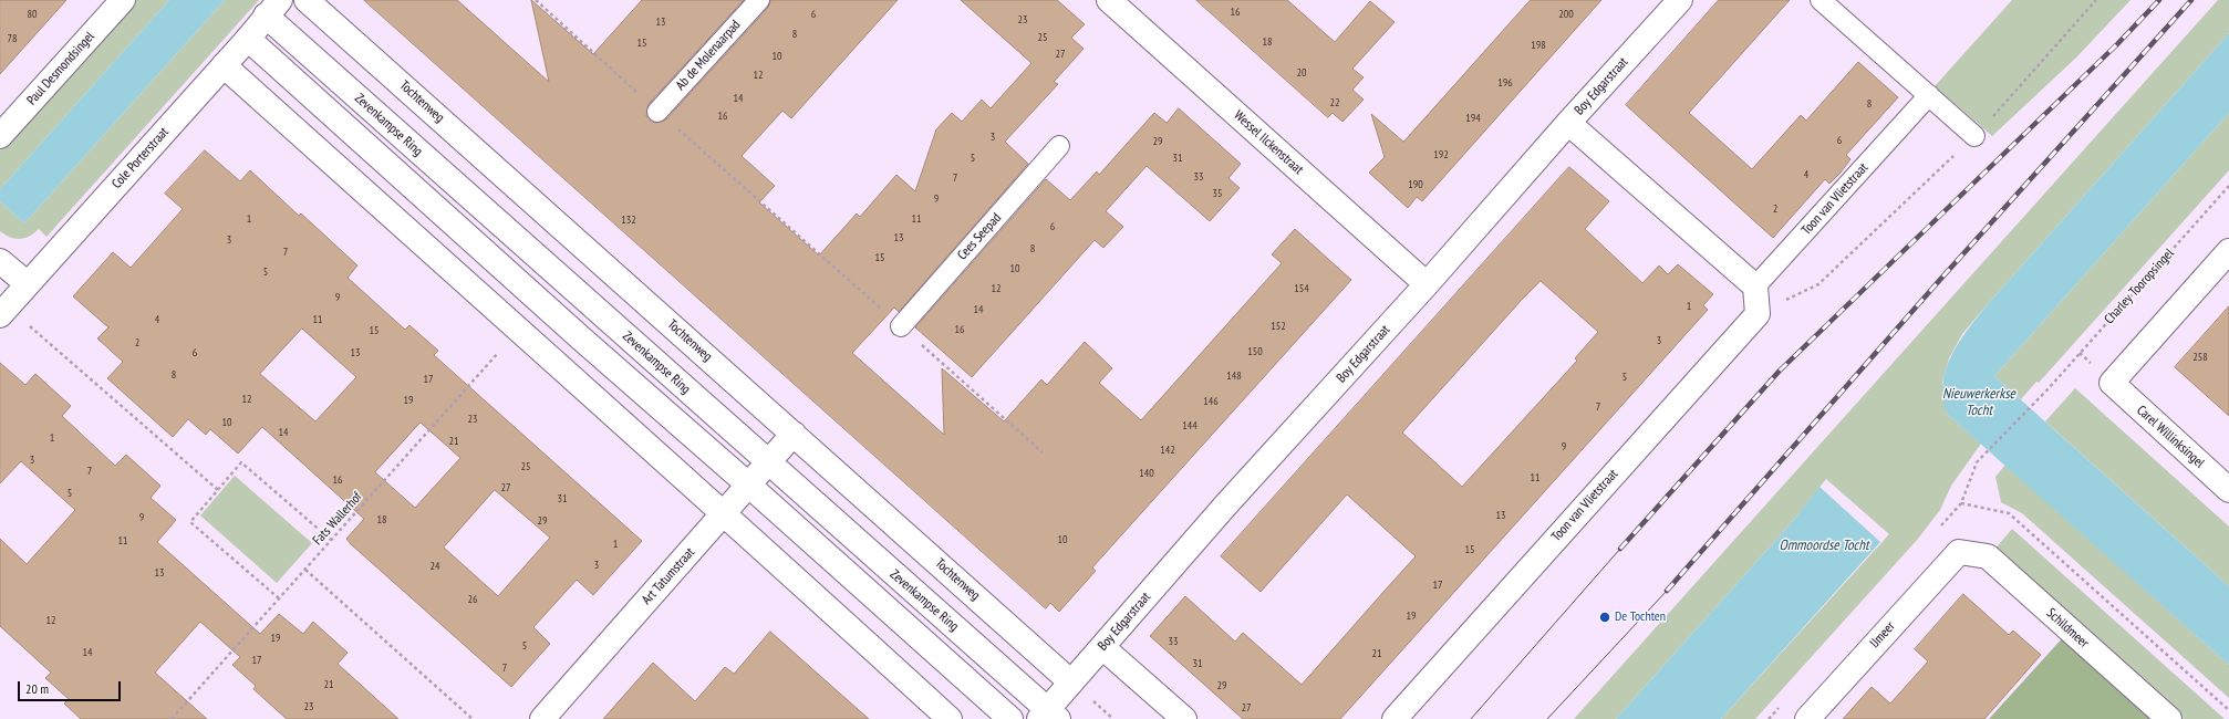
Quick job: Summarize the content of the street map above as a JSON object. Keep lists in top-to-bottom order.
{
  "streets": {
    "street": [
      "Ab de Molenaarpad",
      "Paul Desmondsingel",
      "Boy Edgarstraat",
      "Tochtenweg",
      "Zevenkampse Ring",
      "Wessel Ilckenstraat",
      "Cole Porterstraat",
      "Toon van Vlietstraat",
      "Cees Seepad",
      "Carel Willinksingel",
      "Art Tatumstraat",
      "Schildmeer",
      "IJmeer"
    ],
    "path": ["Charley Tooropsingel", "Fats Wallerhof"]
  },
  "crossings": [
    ["Boy Edgarstraat", "Tochtenweg"],
    ["Boy Edgarstraat", "Zevenkampse Ring"],
    ["Boy Edgarstraat", "Wessel Ilckenstraat"],
    ["Tochtenweg", "Art Tatumstraat"],
    ["Zevenkampse Ring", "Cole Porterstraat"],
    ["Zevenkampse Ring", "Art Tatumstraat"],
    ["Schildmeer", "IJmeer"]
  ],
  "water": ["Nieuwerkerkse Tocht", "Ommoordse Tocht"],
  "places": ["De Tochten"],
  "house_numbers": [
    "16",
    "80",
    "6",
    "200",
    "23",
    "13",
    "8",
    "25",
    "78",
    "18",
    "15",
    "198",
    "27",
    "10",
    "20",
    "12",
    "196",
    "14",
    "22",
    "8",
    "16",
    "194",
    "3",
    "6",
    "29",
    "192",
    "5",
    "31",
    "4",
    "33",
    "7",
    "190",
    "35",
    "9",
    "2",
    "1",
    "11",
    "132",
    "6",
    "13",
    "3",
    "8",
    "7",
    "15",
    "10",
    "5",
    "12",
    "154",
    "9",
    "1",
    "14",
    "4",
    "11",
    "152",
    "16",
    "15",
    "3",
    "2",
    "150",
    "6",
    "13",
    "258",
    "8",
    "148",
    "5",
    "17",
    "12",
    "19",
    "146",
    "7",
    "23",
    "10",
    "144",
    "14",
    "1",
    "21",
    "9",
    "142",
    "3",
    "25",
    "7",
    "140",
    "11",
    "16",
    "27",
    "5",
    "31",
    "13",
    "9",
    "18",
    "29",
    "10",
    "11",
    "1",
    "15",
    "3",
    "24",
    "13",
    "17",
    "26",
    "19",
    "12",
    "19",
    "33",
    "5",
    "14",
    "21",
    "17",
    "31",
    "7",
    "21",
    "29",
    "23",
    "27"
  ],
  "scale_bar": "20 m"
}
